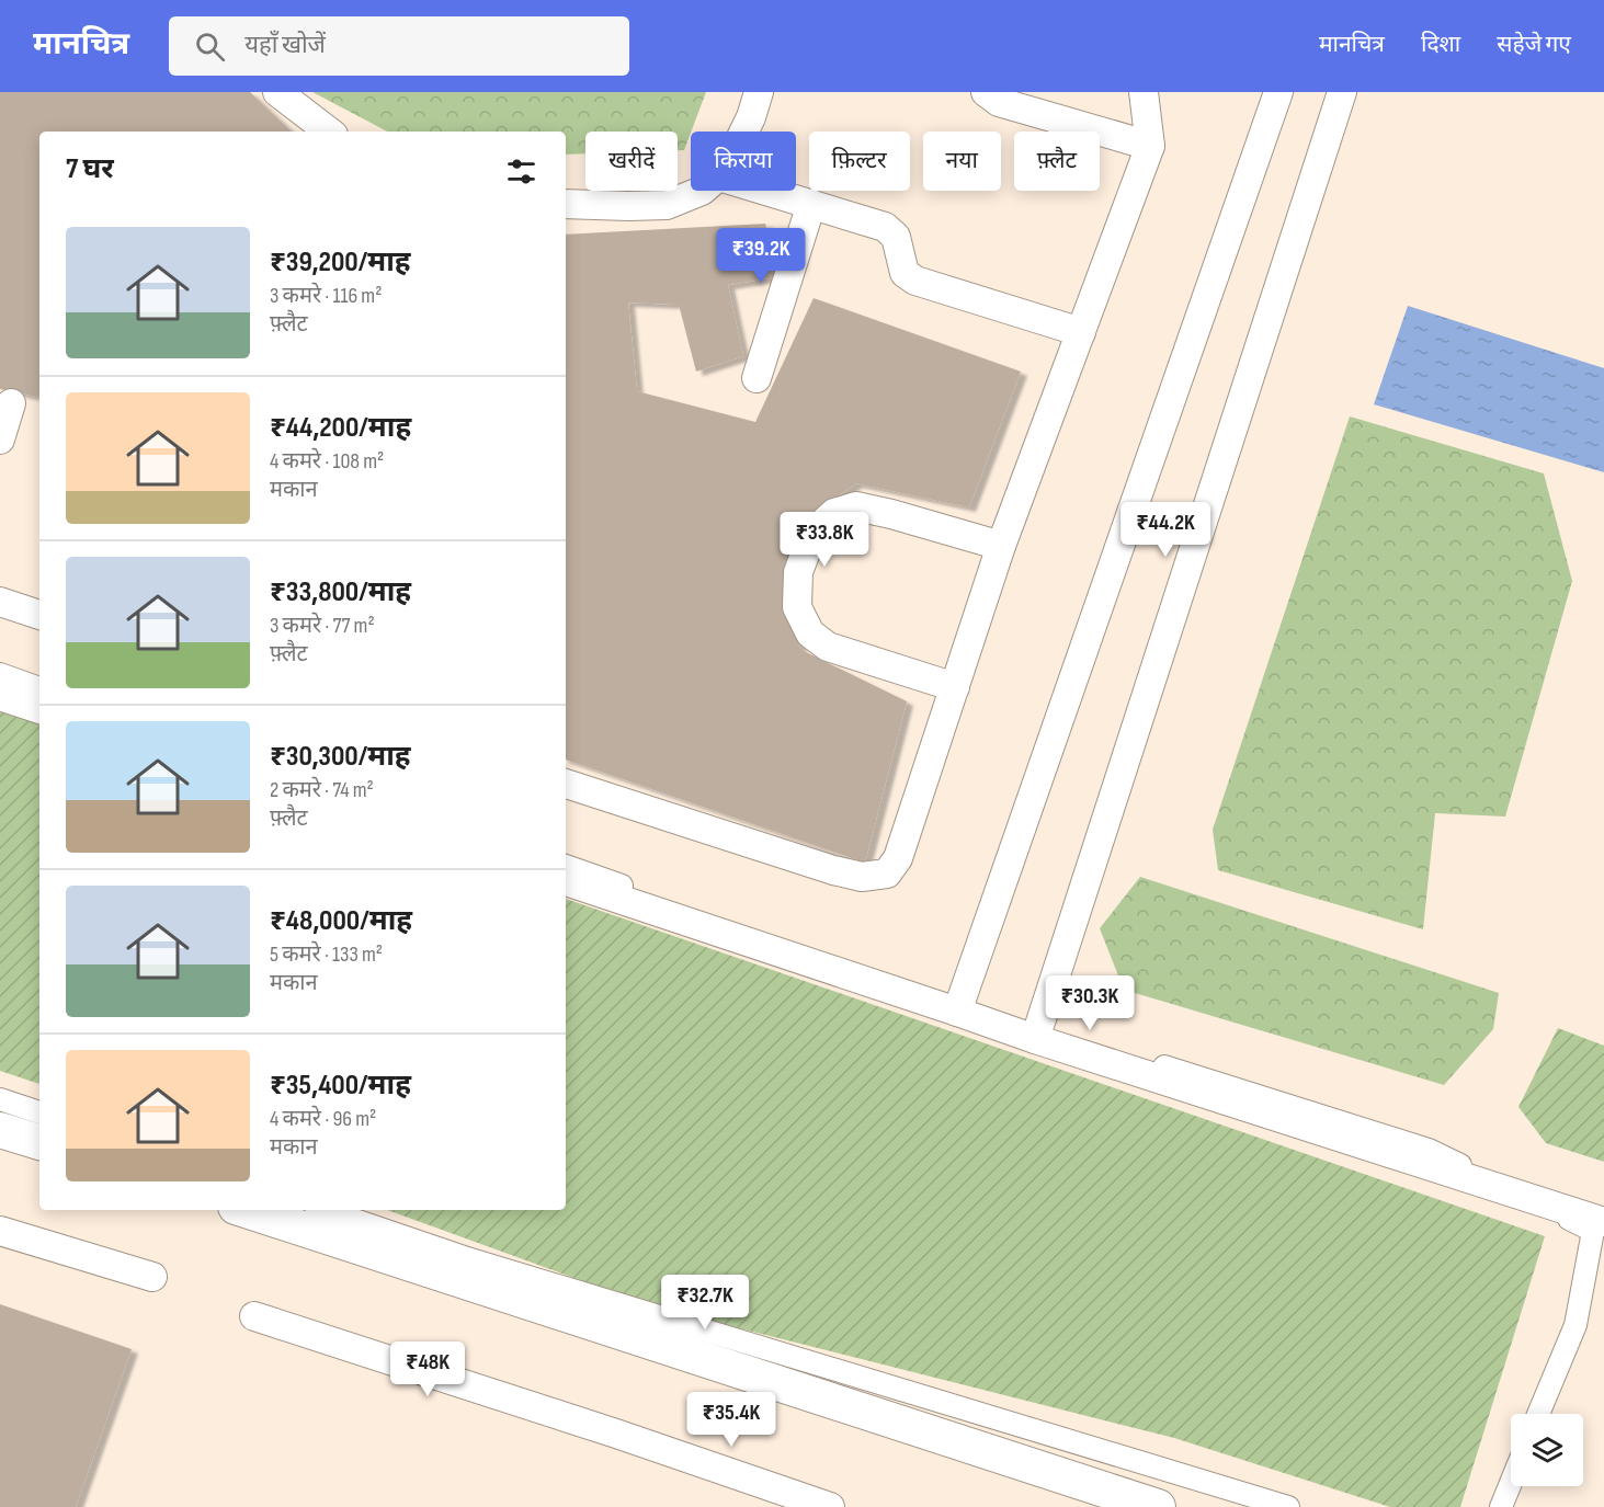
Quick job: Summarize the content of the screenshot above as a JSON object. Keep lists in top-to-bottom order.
{
  "page": {
    "header": "मानचित्र",
    "search": "यहाँ खोजें",
    "nav": ["मानचित्र", "दिशा", "सहेजे गए"],
    "chip": [
      "खरीदें",
      "किराया",
      "फ़िल्टर",
      "नया",
      "फ़्लैट"
    ],
    "heading": "7 घर",
    "list": [
      {
        "name": "₹39,200/माह",
        "note": "3 कमरे · 116 m² · फ़्लैट"
      },
      {
        "name": "₹44,200/माह",
        "note": "4 कमरे · 108 m² · मकान"
      },
      {
        "name": "₹33,800/माह",
        "note": "3 कमरे · 77 m² · फ़्लैट"
      },
      {
        "name": "₹30,300/माह",
        "note": "2 कमरे · 74 m² · फ़्लैट"
      },
      {
        "name": "₹48,000/माह",
        "note": "5 कमरे · 133 m² · मकान"
      },
      {
        "name": "₹35,400/माह",
        "note": "4 कमरे · 96 m² · मकान"
      }
    ],
    "price": [
      "₹39.2K",
      "₹44.2K",
      "₹33.8K",
      "₹30.3K",
      "₹32.7K",
      "₹48K",
      "₹35.4K"
    ]
  }
}
